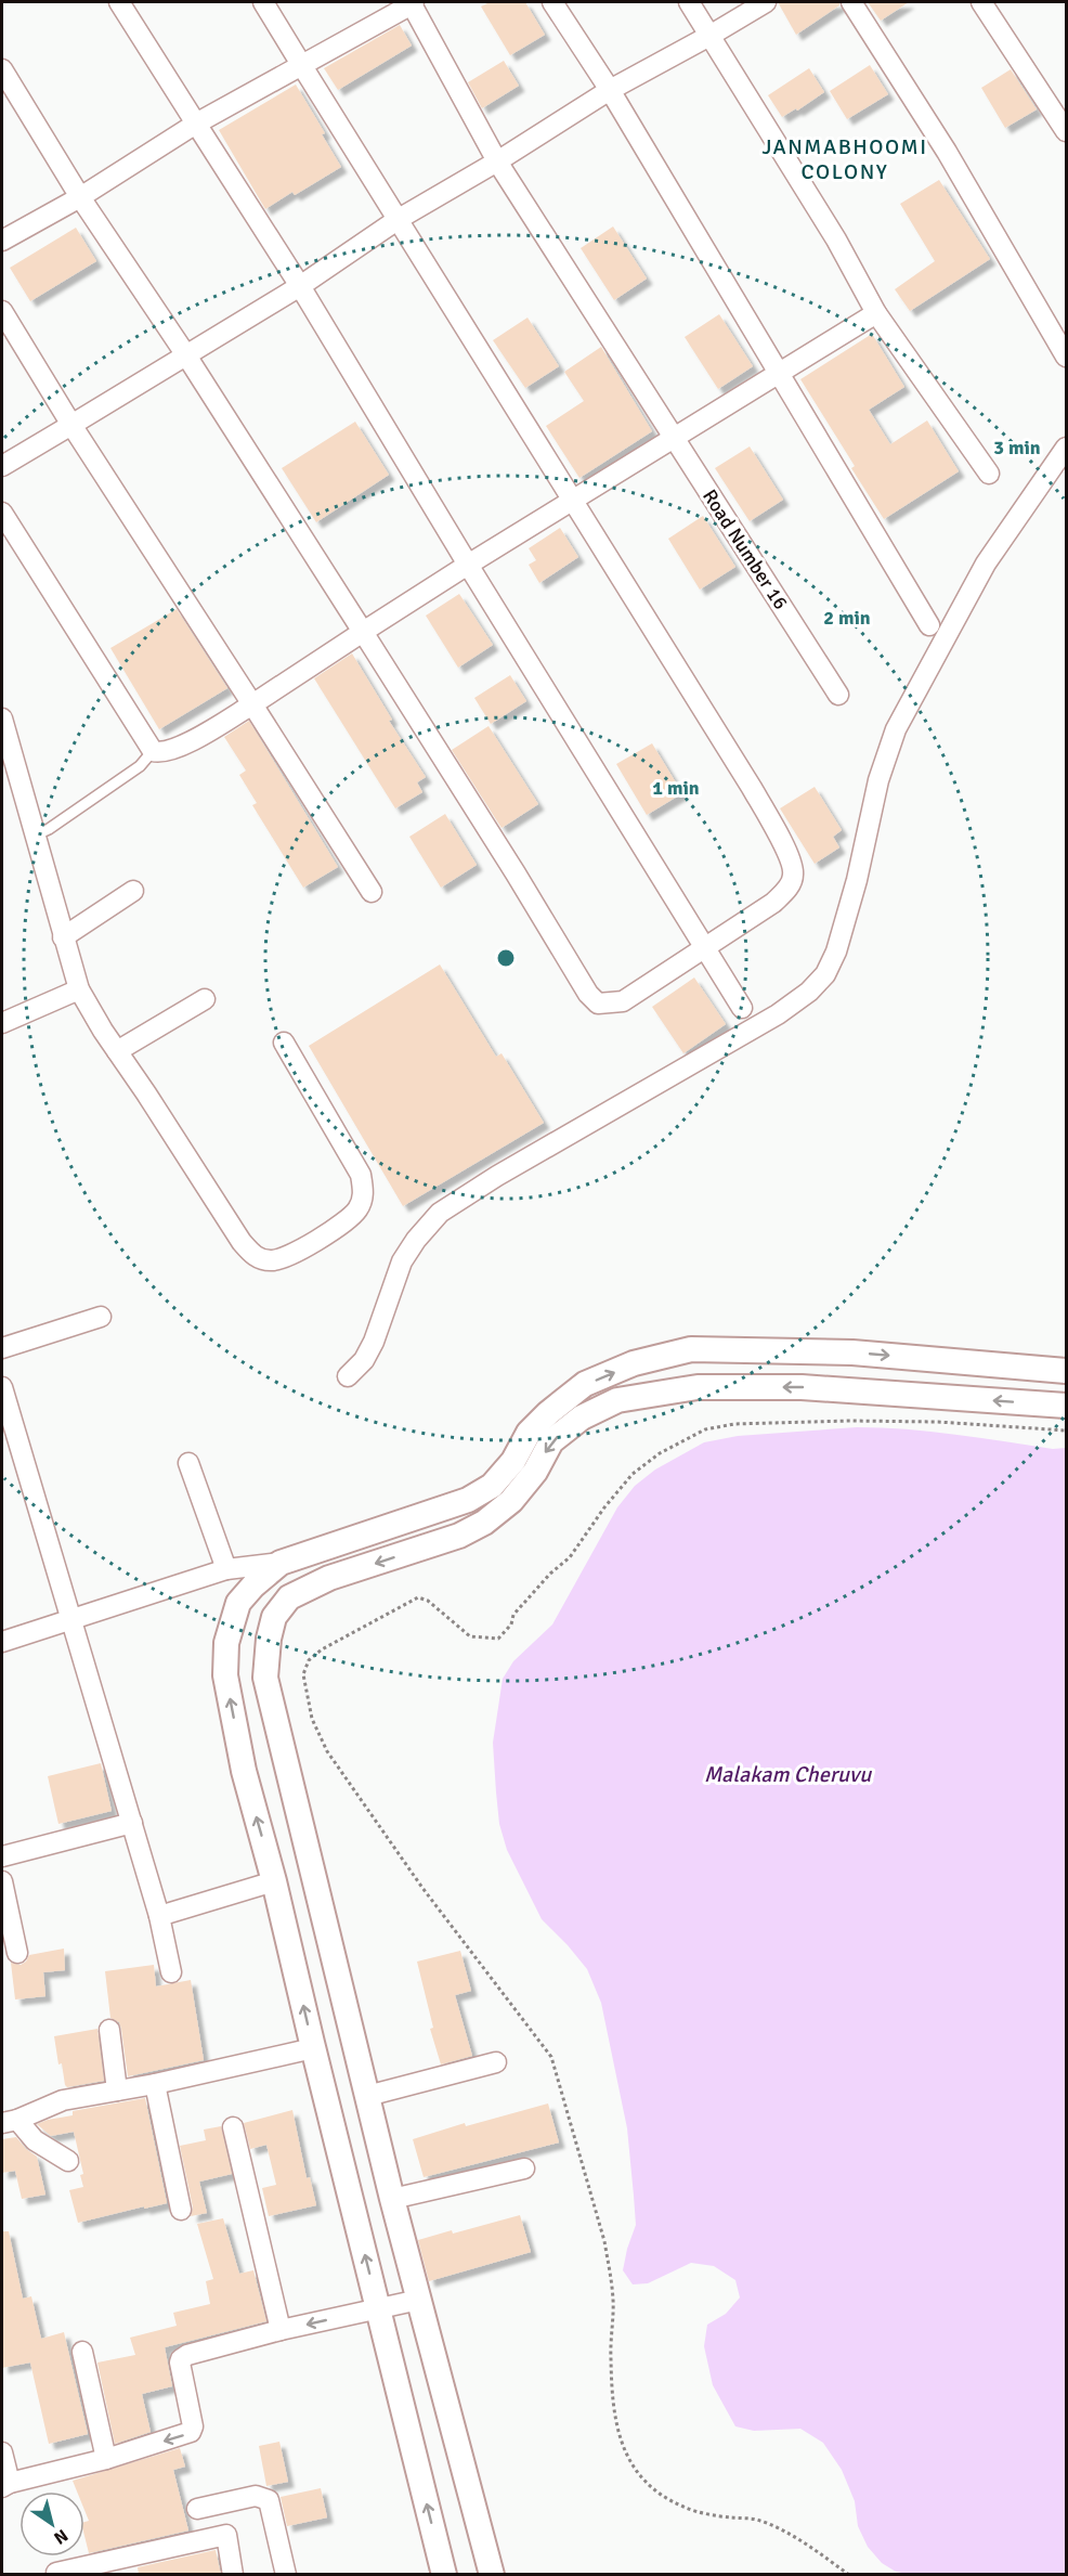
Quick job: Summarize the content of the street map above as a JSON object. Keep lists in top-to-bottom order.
{
  "streets": {
    "street": ["Road Number 16"]
  },
  "districts": ["JANMABHOOMI COLONY"],
  "water": ["Malakam Cheruvu"],
  "north": "bottom right",
  "rings": ["3 min", "2 min", "1 min"]
}
